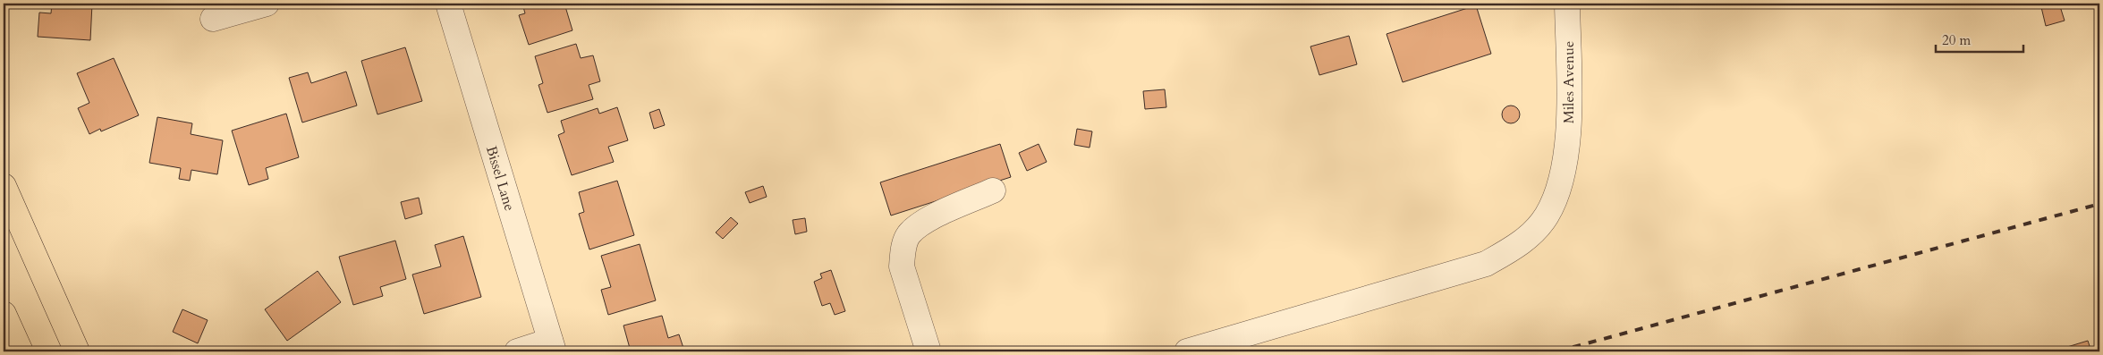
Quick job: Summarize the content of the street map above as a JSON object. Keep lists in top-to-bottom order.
{
  "streets": {
    "street": ["Miles Avenue", "Bissel Lane"]
  },
  "scale_bar": "20 m"
}
